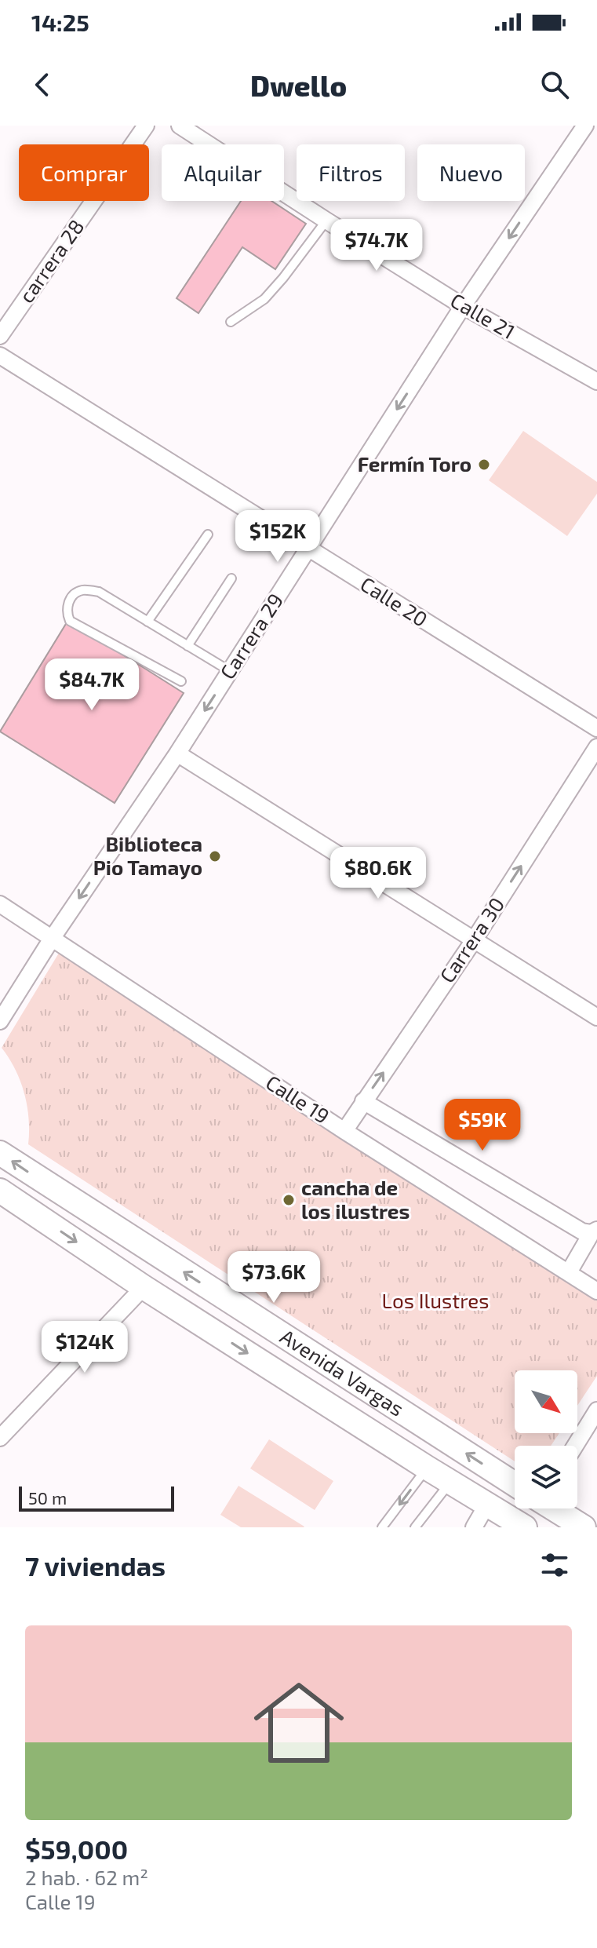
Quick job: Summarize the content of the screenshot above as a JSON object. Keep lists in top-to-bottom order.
{
  "streets": {
    "main road": ["Avenida Vargas"],
    "street": [
      "carrera 28",
      "Calle 21",
      "Calle 20",
      "Carrera 29",
      "Carrera 30",
      "Calle 19"
    ]
  },
  "crossings": [
    ["Calle 21", "Carrera 29"],
    ["Calle 20", "Carrera 29"],
    ["Carrera 29", "Calle 19"],
    ["Carrera 30", "Calle 19"]
  ],
  "one_way": ["Carrera 29", "Carrera 30"],
  "parks": ["Los Ilustres"],
  "places": ["Fermín Toro", "Biblioteca Pio Tamayo", "cancha de los ilustres"],
  "scale_bar": "50 m",
  "north": "bottom right",
  "page": {
    "status": "14:25",
    "header": "Dwello",
    "chip": [
      "Comprar",
      "Alquilar",
      "Filtros",
      "Nuevo"
    ],
    "price": [
      "$74.7K",
      "$152K",
      "$84.7K",
      "$80.6K",
      "$59K",
      "$73.6K",
      "$124K"
    ],
    "scale": "50 m",
    "heading": "7 viviendas",
    "list": [
      {
        "name": "$59,000",
        "note": "2 hab. · 62 m² · Calle 19"
      }
    ]
  }
}
